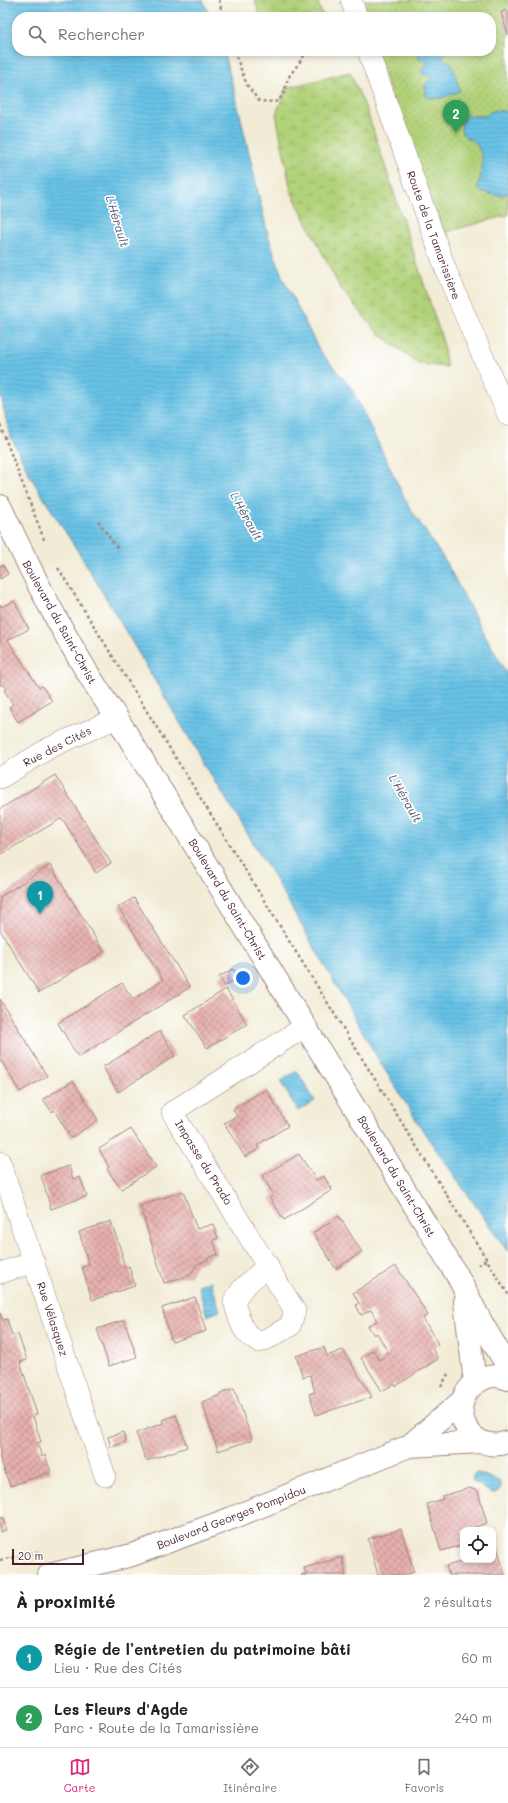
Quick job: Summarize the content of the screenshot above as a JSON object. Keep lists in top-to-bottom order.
{
  "streets": {
    "street": [
      "Route de la Tamarissière",
      "Boulevard du Saint-Christ",
      "Rue des Cités",
      "Impasse du Prado",
      "Rue Vélasquez",
      "Boulevard Georges Pompidou"
    ]
  },
  "crossings": [
    ["Boulevard du Saint-Christ", "Rue des Cités"],
    ["Boulevard du Saint-Christ", "Impasse du Prado"],
    ["Boulevard du Saint-Christ", "Boulevard Georges Pompidou"]
  ],
  "water": ["L'Hérault"],
  "scale_bar": "20 m",
  "page": {
    "search": "Rechercher",
    "pins": ["2", "1"],
    "scale": "20 m",
    "heading": ["À proximité", "2 résultats"],
    "list": [
      {
        "mark": "1",
        "name": "Régie de l’entretien du patrimoine bâti",
        "note": "Lieu · Rue des Cités",
        "value": "60 m"
      },
      {
        "mark": "2",
        "name": "Les Fleurs d'Agde",
        "note": "Parc · Route de la Tamarissière",
        "value": "240 m"
      }
    ],
    "nav": ["Carte", "Itinéraire", "Favoris"]
  }
}
